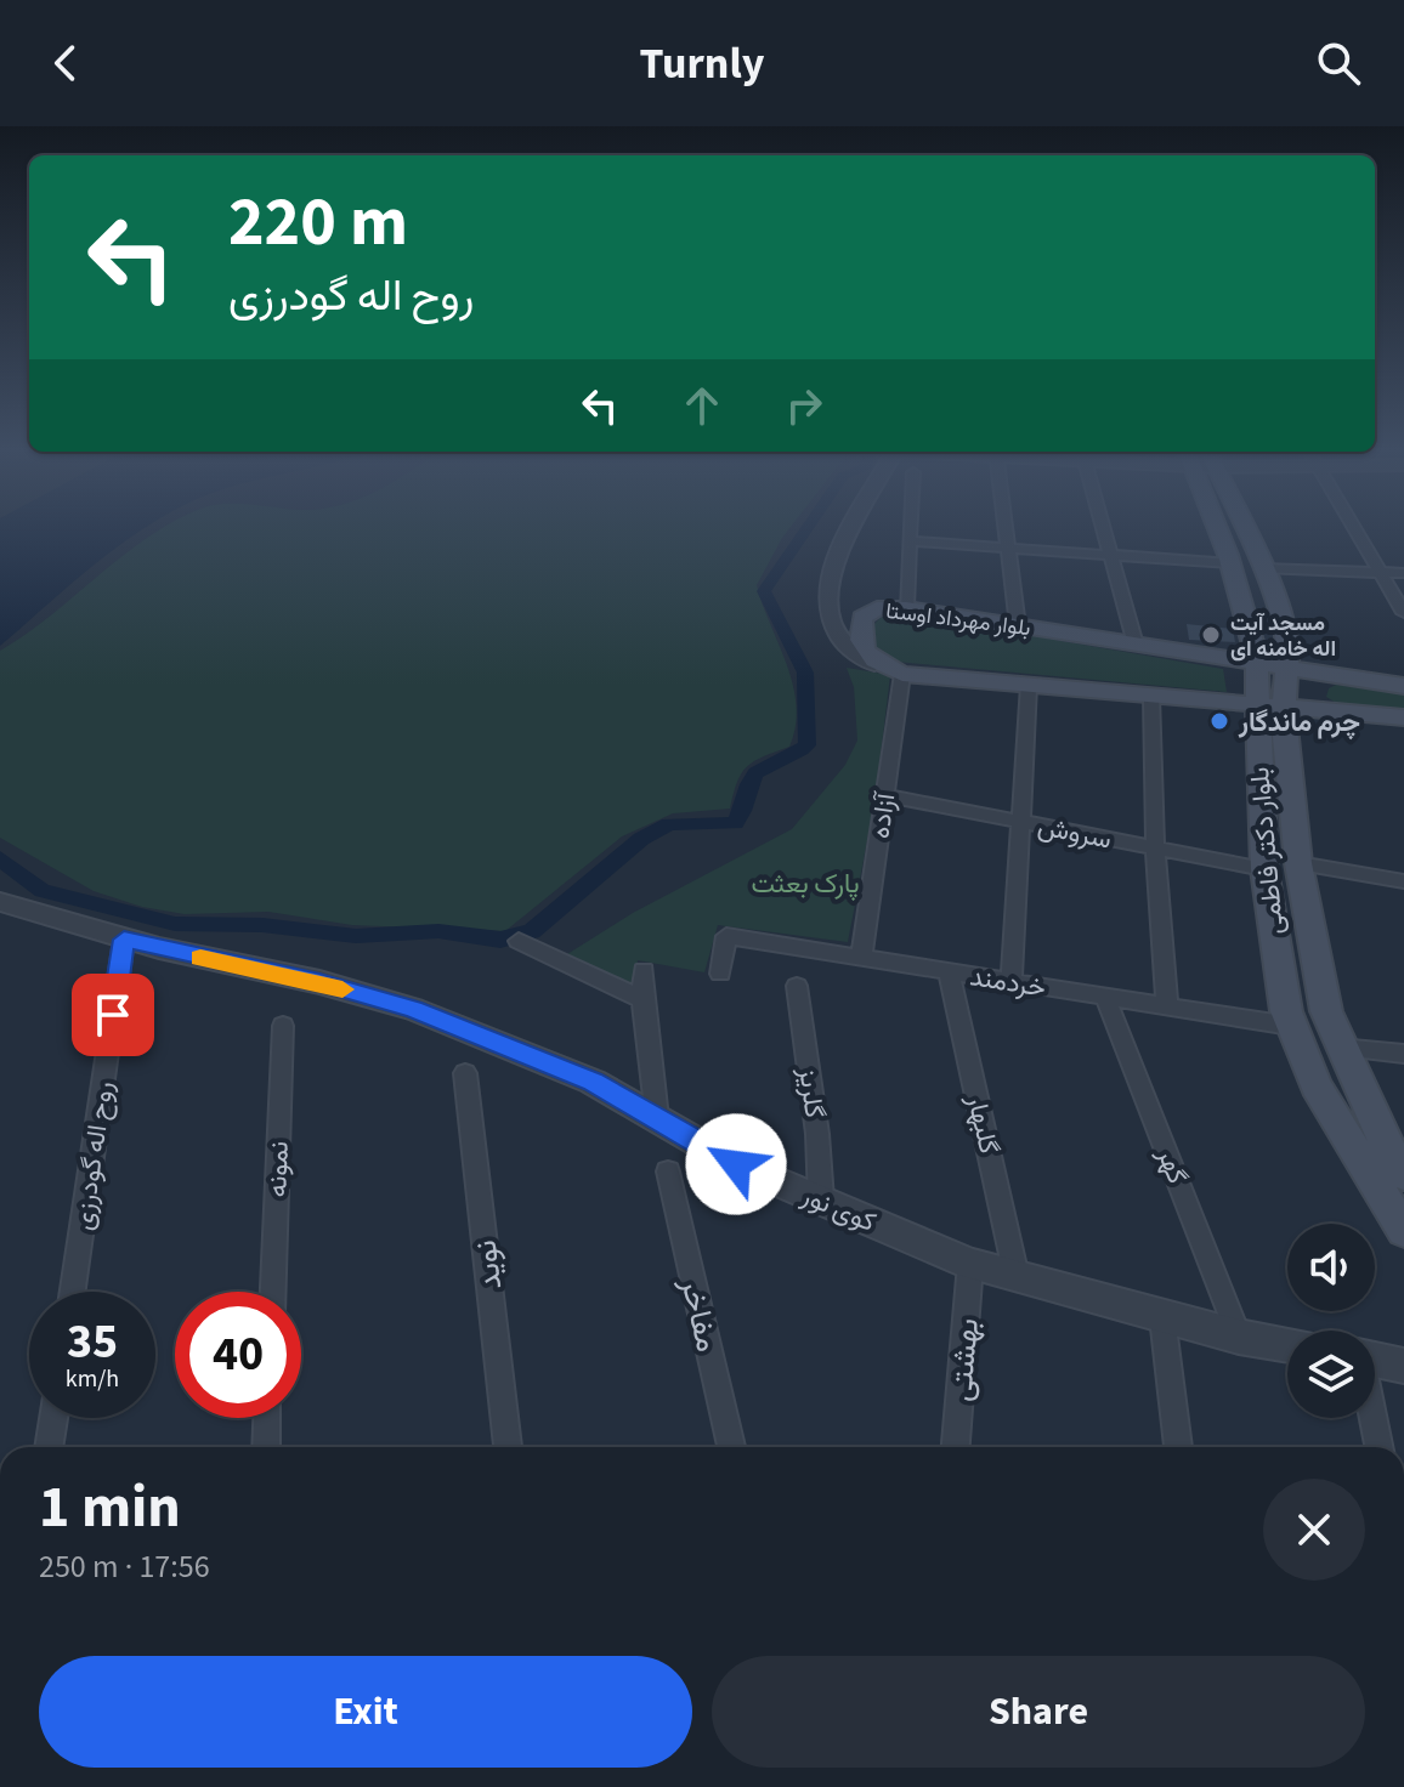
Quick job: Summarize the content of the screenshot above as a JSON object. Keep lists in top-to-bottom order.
{
  "streets": {
    "main road": ["بلوار مهرداد اوستا", "بلوار دکتر فاطمی"],
    "street": [
      "آزاده",
      "سروش",
      "خردمند",
      "گلریز",
      "گلبهار",
      "روح اله گودرزی",
      "گهر",
      "نمونه",
      "کوی نور",
      "نوید",
      "مفاخر",
      "بهشتی"
    ]
  },
  "crossings": [
    ["بلوار مهرداد اوستا", "بلوار دکتر فاطمی"],
    ["آزاده", "سروش"],
    ["آزاده", "خردمند"],
    ["سروش", "بلوار دکتر فاطمی"],
    ["بلوار دکتر فاطمی", "خردمند"],
    ["خردمند", "گلبهار"],
    ["خردمند", "گهر"],
    ["گلریز", "کوی نور"],
    ["گلبهار", "کوی نور"],
    ["روح اله گودرزی", "کوی نور"],
    ["گهر", "کوی نور"],
    ["کوی نور", "بهشتی"]
  ],
  "parks": ["پارک بعثت"],
  "places": ["مسجد آیت اله خامنه ای", "چرم ماندگار"],
  "page": {
    "header": "Turnly",
    "turn": ["220 m", "روح اله گودرزی"],
    "speed": "35 km/h",
    "limit": "40",
    "heading": ["1 min", "250 m · 17:56"],
    "buttons": ["Exit", "Share"]
  }
}
